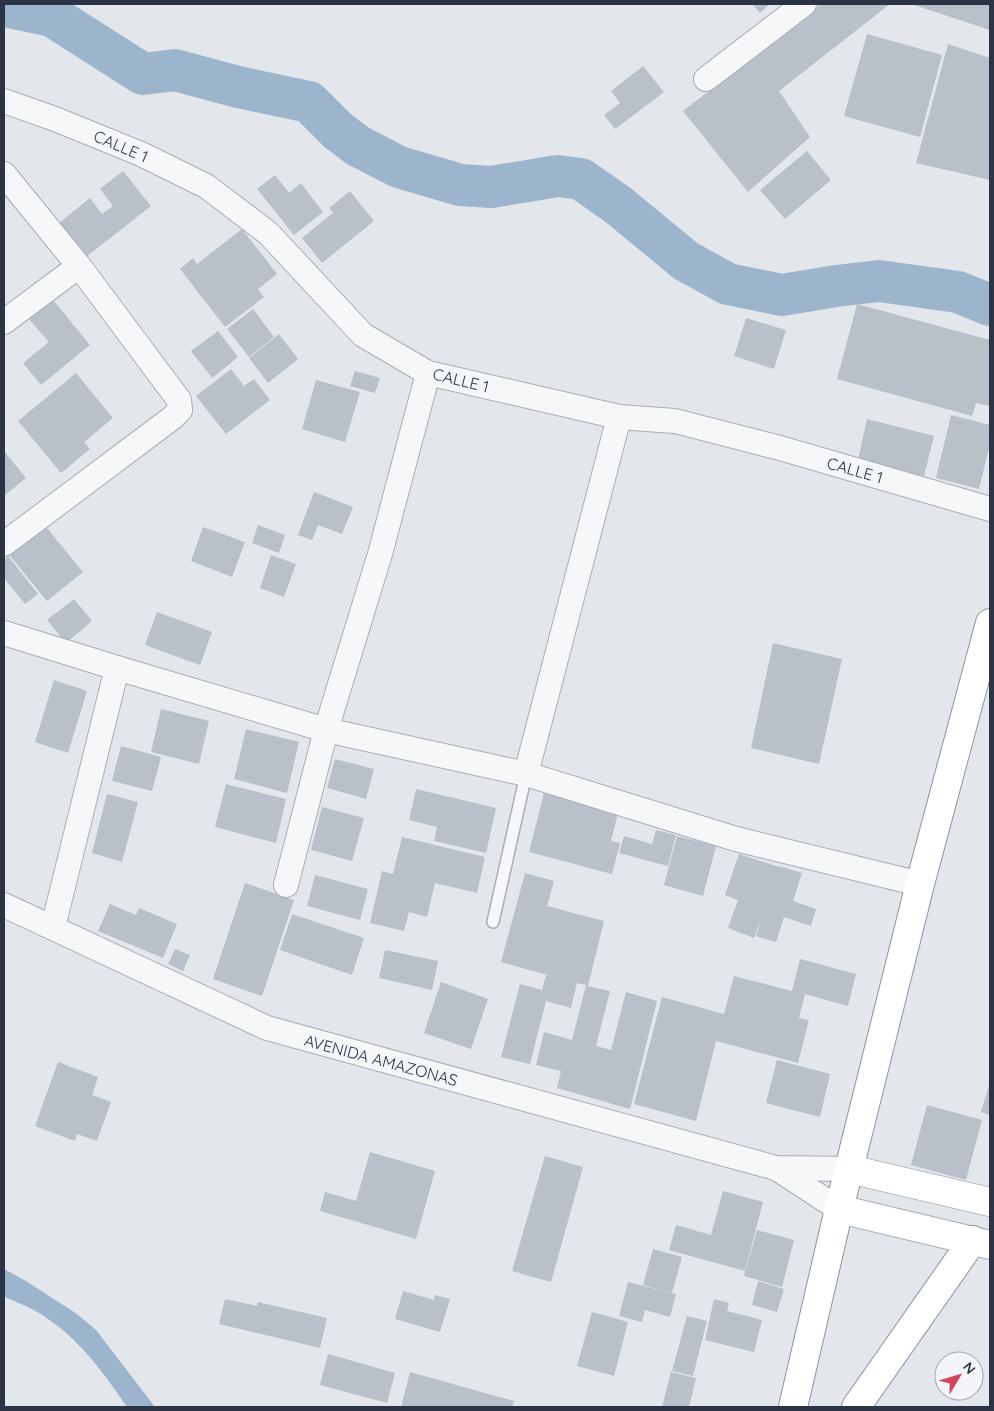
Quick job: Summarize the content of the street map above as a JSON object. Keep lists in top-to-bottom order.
{
  "streets": {
    "main road": ["AVENIDA AMAZONAS"],
    "street": ["CALLE 1"]
  },
  "north": "top right"
}
